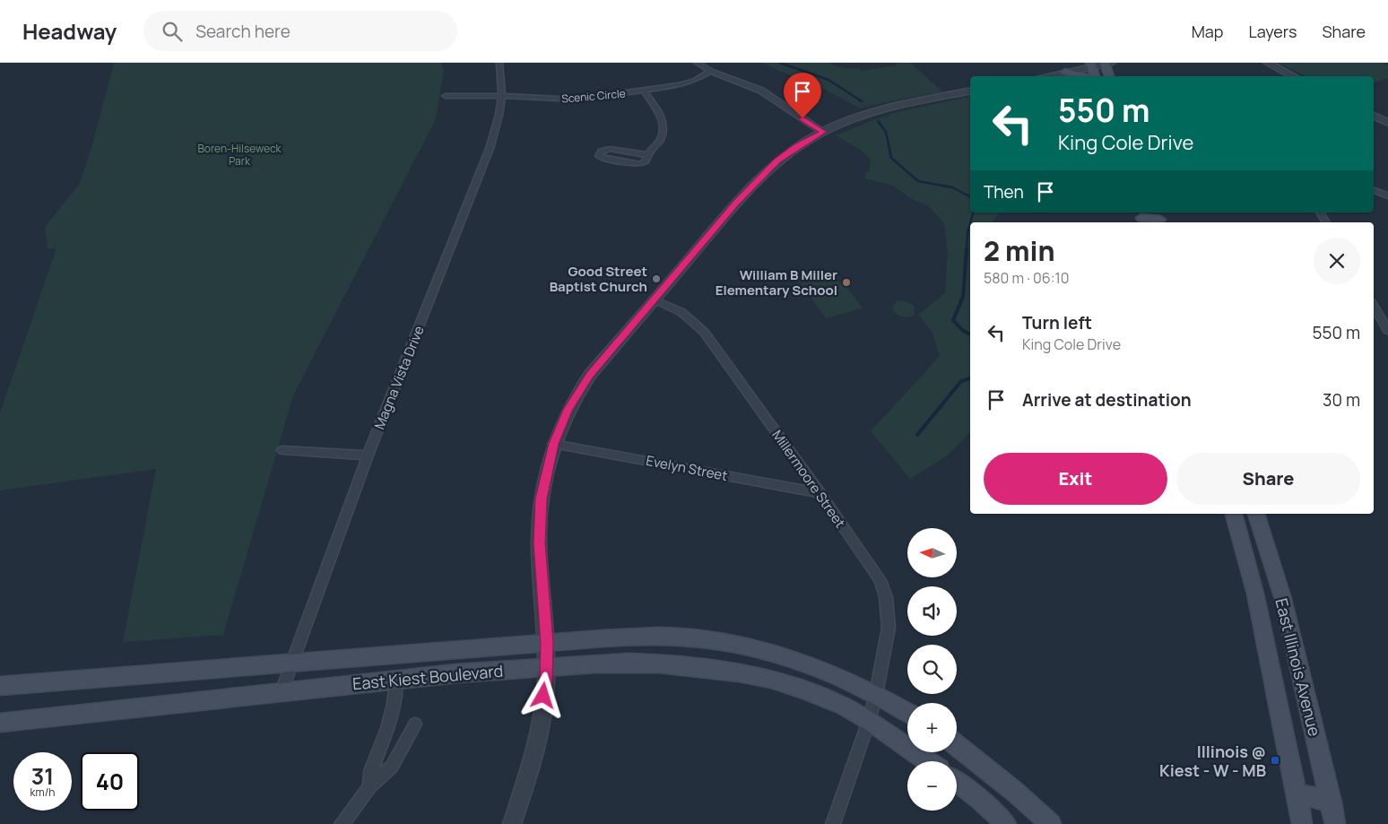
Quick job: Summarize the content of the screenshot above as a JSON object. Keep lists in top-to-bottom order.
{
  "streets": {
    "main road": ["East Illinois Avenue", "East Kiest Boulevard"],
    "street": [
      "Scenic Circle",
      "Magna Vista Drive",
      "Evelyn Street",
      "Millermoore Street"
    ]
  },
  "crossings": [
    ["Scenic Circle", "Magna Vista Drive"],
    ["Magna Vista Drive", "East Kiest Boulevard"],
    ["Evelyn Street", "Millermoore Street"],
    ["Millermoore Street", "East Kiest Boulevard"]
  ],
  "parks": ["Boren-Hilseweck Park"],
  "places": {
    "other": ["Good Street Baptist Church", "William B Miller Elementary School"],
    "transit": ["Illinois @ Kiest - W - MB"]
  },
  "north": "left",
  "page": {
    "header": "Headway",
    "search": "Search here",
    "nav": ["Map", "Layers", "Share"],
    "turn": ["550 m", "King Cole Drive"],
    "then": "Then",
    "heading": ["2 min", "580 m · 06:10"],
    "list": [
      {
        "name": "Turn left",
        "note": "King Cole Drive",
        "value": "550 m"
      },
      {
        "name": "Arrive at destination",
        "value": "30 m"
      }
    ],
    "buttons": ["Exit", "Share"],
    "map_buttons": ["+", "−"],
    "speed": "31 km/h",
    "limit": "40"
  }
}
